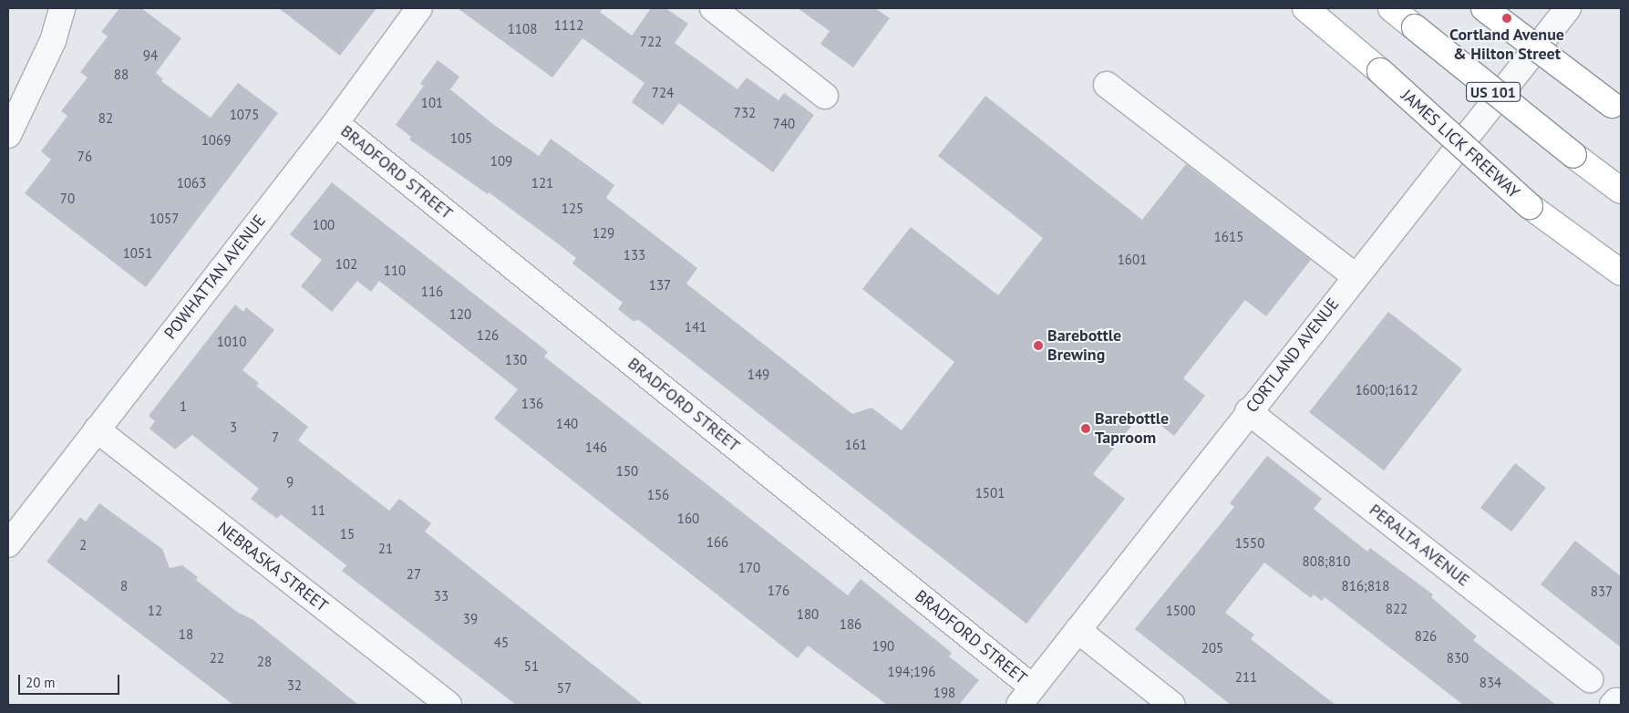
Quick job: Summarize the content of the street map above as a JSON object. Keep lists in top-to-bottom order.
{
  "streets": {
    "highway": ["US 101", "JAMES LICK FREEWAY"],
    "street": [
      "BRADFORD STREET",
      "POWHATTAN AVENUE",
      "CORTLAND AVENUE",
      "PERALTA AVENUE",
      "NEBRASKA STREET"
    ]
  },
  "crossings": [
    ["BRADFORD STREET", "POWHATTAN AVENUE"],
    ["BRADFORD STREET", "CORTLAND AVENUE"],
    ["POWHATTAN AVENUE", "NEBRASKA STREET"],
    ["CORTLAND AVENUE", "PERALTA AVENUE"]
  ],
  "places": ["Cortland Avenue & Hilton Street", "Barebottle Brewing", "Barebottle Taproom"],
  "house_numbers": [
    "1112",
    "1108",
    "722",
    "94",
    "88",
    "724",
    "101",
    "732",
    "1075",
    "82",
    "740",
    "105",
    "1069",
    "76",
    "109",
    "1063",
    "121",
    "70",
    "125",
    "1057",
    "100",
    "129",
    "1615",
    "1051",
    "133",
    "1601",
    "102",
    "110",
    "137",
    "116",
    "120",
    "141",
    "126",
    "1010",
    "130",
    "149",
    "1600;1612",
    "136",
    "1",
    "140",
    "3",
    "7",
    "161",
    "146",
    "150",
    "9",
    "1501",
    "156",
    "11",
    "160",
    "15",
    "166",
    "1550",
    "2",
    "21",
    "808;810",
    "170",
    "27",
    "8",
    "816;818",
    "176",
    "837",
    "33",
    "822",
    "12",
    "1500",
    "180",
    "39",
    "186",
    "18",
    "826",
    "45",
    "190",
    "205",
    "22",
    "830",
    "28",
    "51",
    "194;196",
    "211",
    "834",
    "32",
    "57",
    "198"
  ],
  "scale_bar": "20 m"
}
